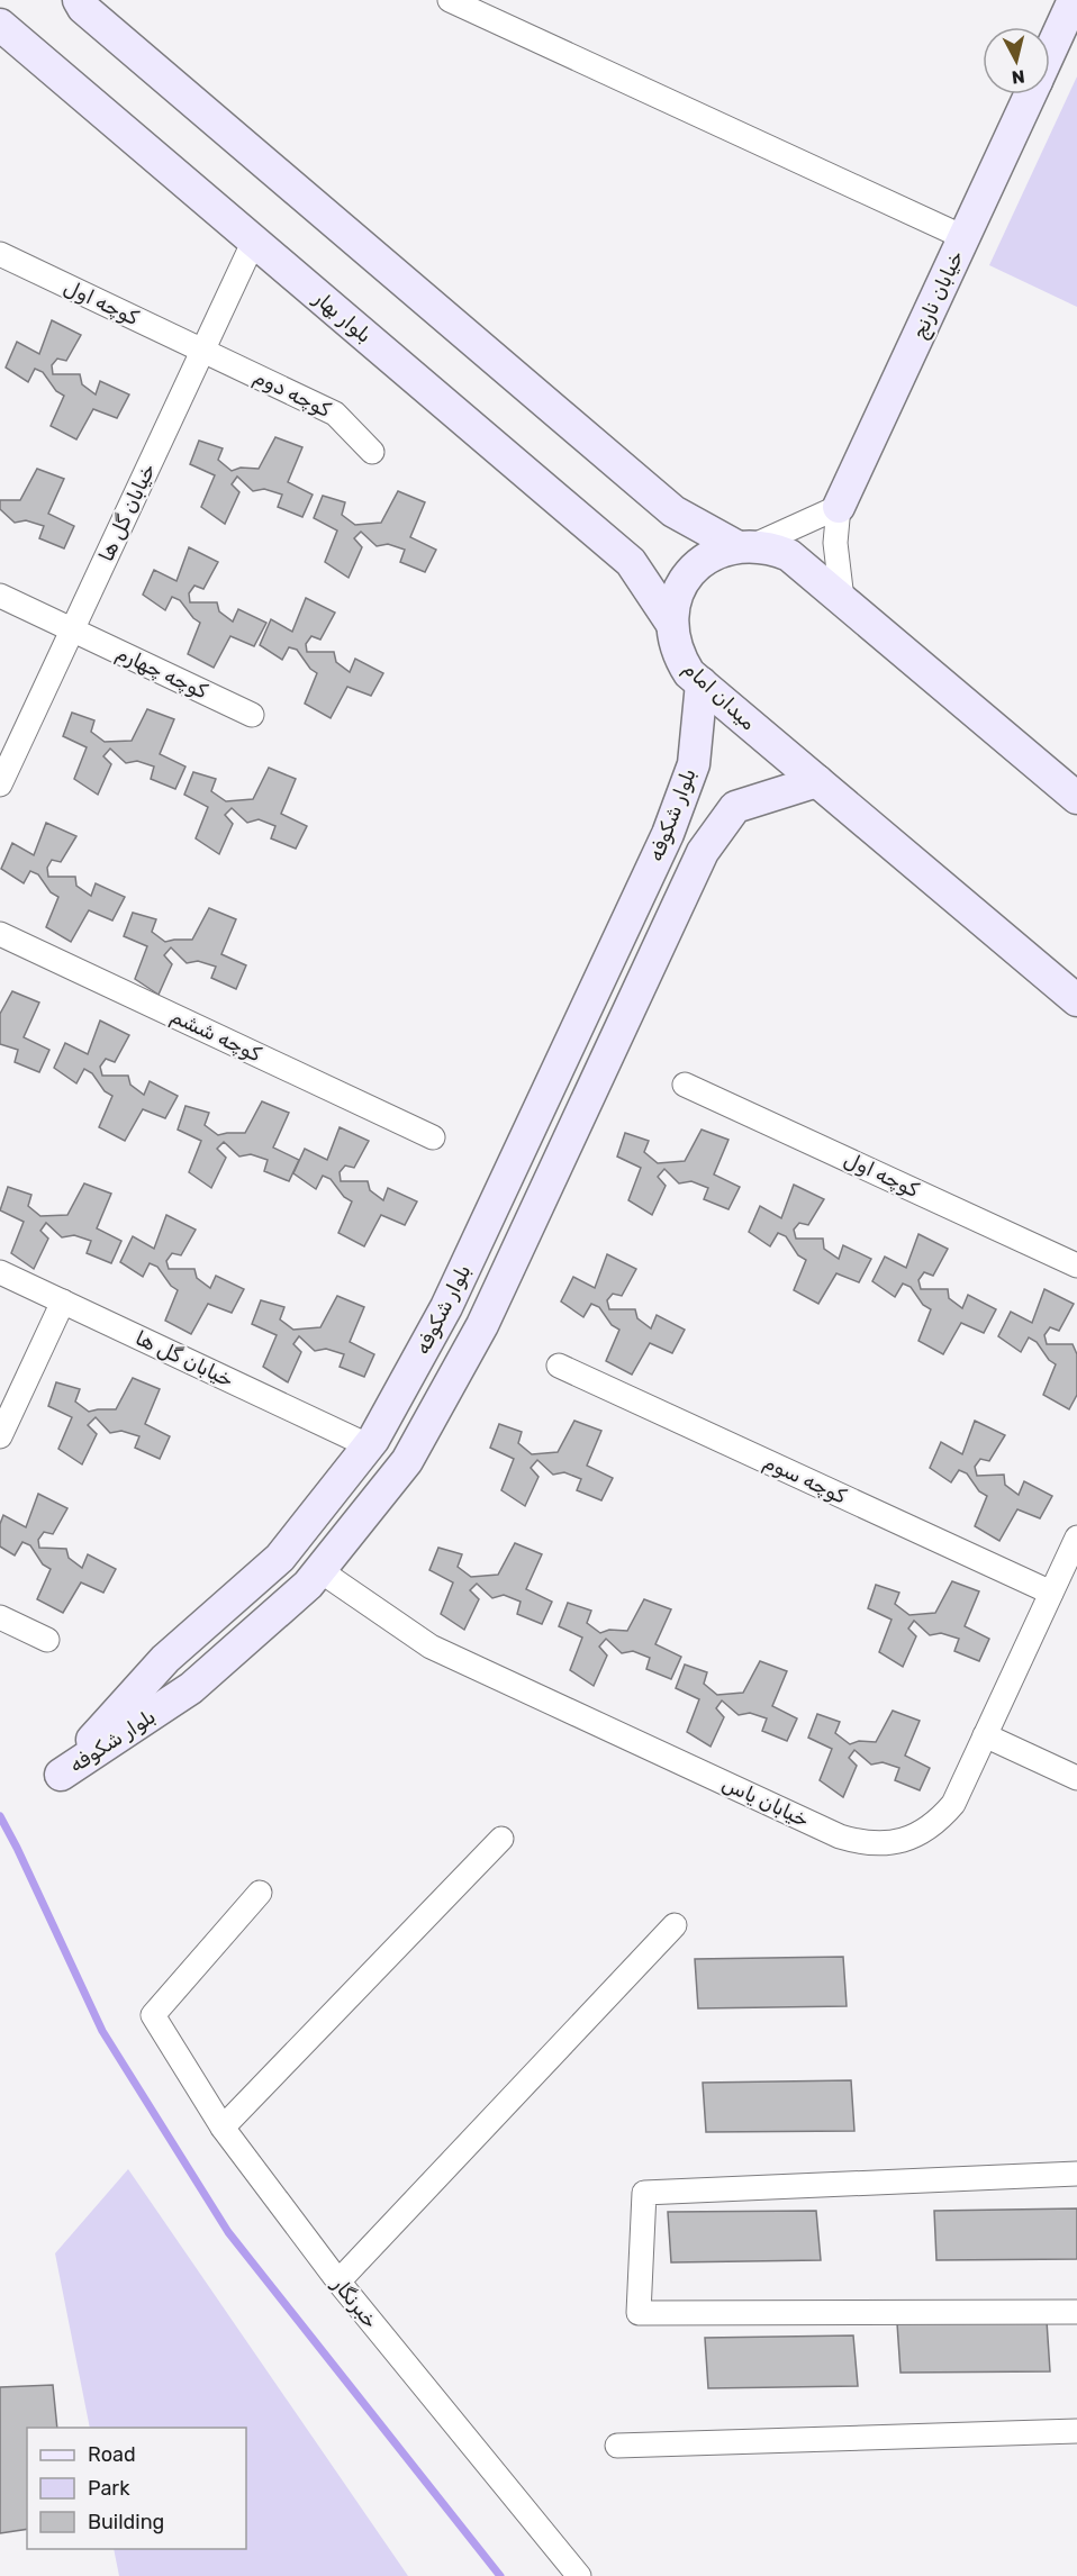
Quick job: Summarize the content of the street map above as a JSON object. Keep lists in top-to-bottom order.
{
  "streets": {
    "street": [
      "خیابان نارنج",
      "کوچه اول",
      "بلوار بهار",
      "کوچه دوم",
      "خیابان گل ها",
      "کوچه چهارم",
      "میدان امام",
      "بلوار شکوفه",
      "کوچه ششم",
      "کوچه سوم",
      "خیابان یاس",
      "خبرنگار"
    ]
  },
  "crossings": [
    ["کوچه اول", "کوچه دوم"],
    ["کوچه اول", "خیابان گل ها"],
    ["بلوار بهار", "خیابان گل ها"],
    ["بلوار بهار", "میدان امام"],
    ["کوچه دوم", "خیابان گل ها"],
    ["خیابان گل ها", "کوچه چهارم"],
    ["خیابان گل ها", "بلوار شکوفه"],
    ["میدان امام", "بلوار شکوفه"],
    ["بلوار شکوفه", "خیابان یاس"],
    ["کوچه سوم", "خیابان یاس"]
  ],
  "legend": ["Road", "Park", "Building"],
  "north": "bottom"
}
